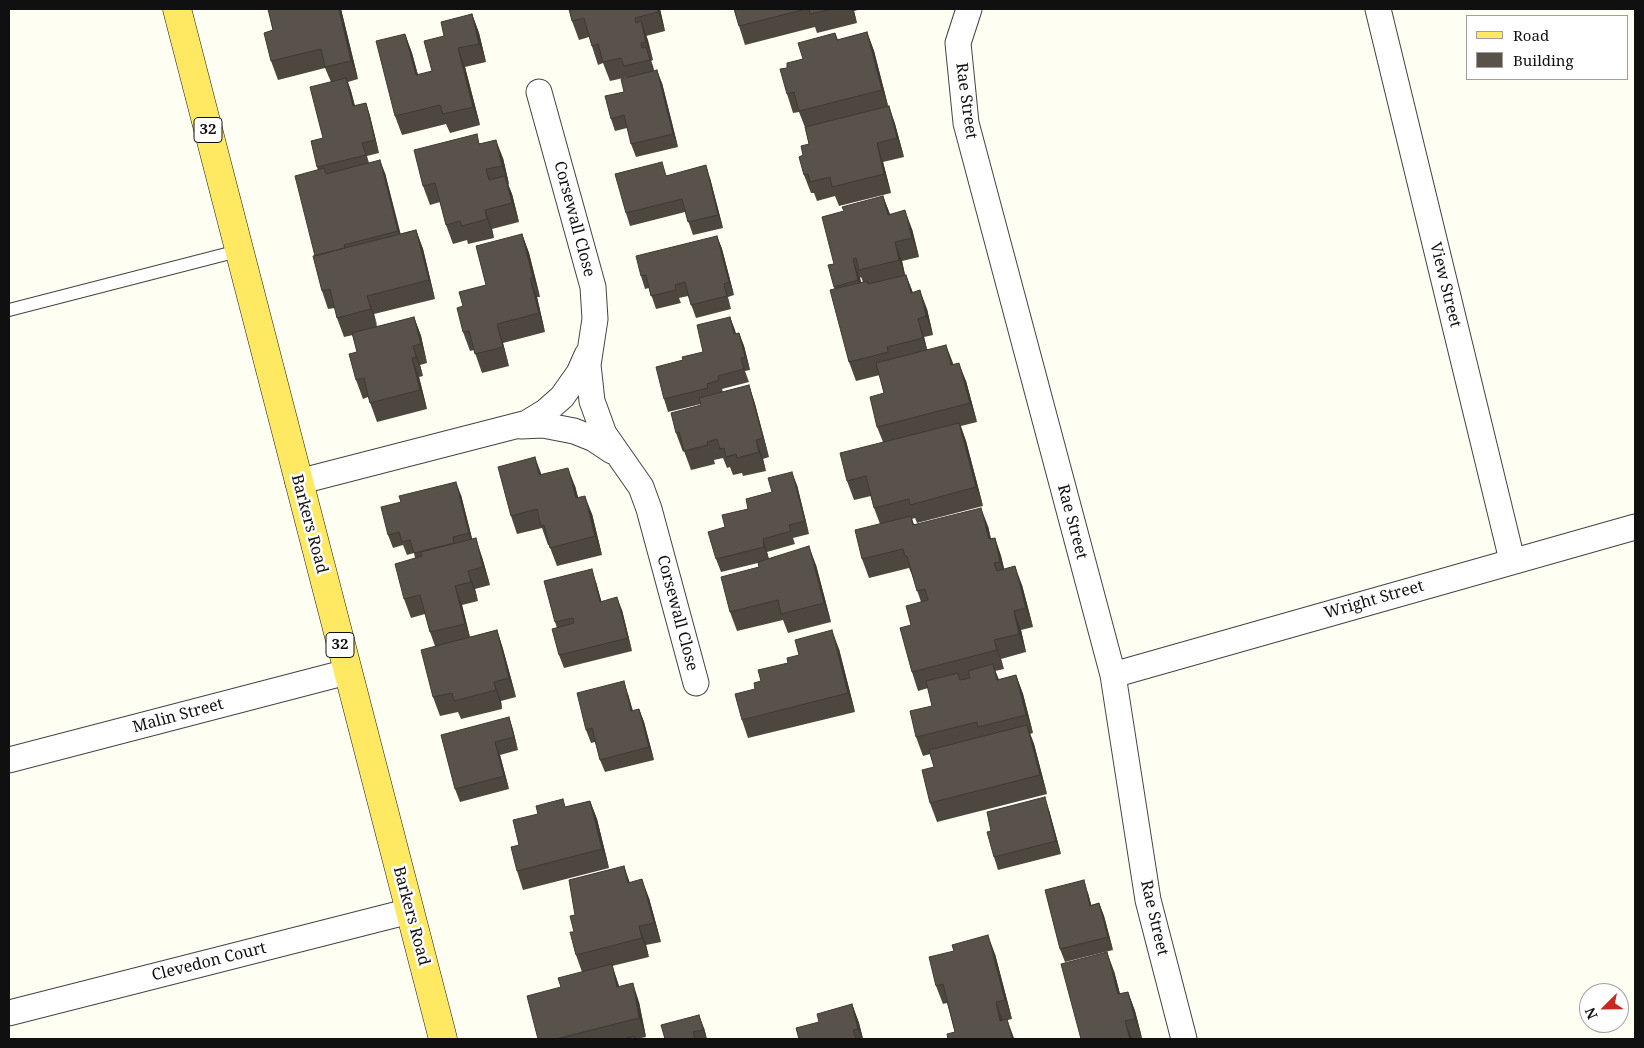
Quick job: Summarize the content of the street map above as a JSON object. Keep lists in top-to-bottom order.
{
  "streets": {
    "main road": ["32", "Barkers Road"],
    "street": [
      "Rae Street",
      "Corsewall Close",
      "View Street",
      "Wright Street",
      "Malin Street",
      "Clevedon Court"
    ]
  },
  "crossings": [
    ["Rae Street", "Wright Street"],
    ["Corsewall Close", "Barkers Road"],
    ["View Street", "Wright Street"],
    ["Barkers Road", "Malin Street"],
    ["Barkers Road", "Clevedon Court"]
  ],
  "legend": ["Road", "Building"],
  "north": "bottom left"
}
